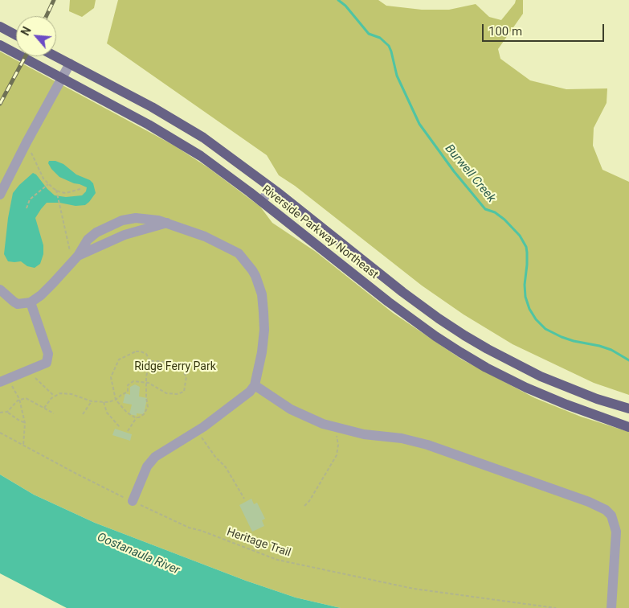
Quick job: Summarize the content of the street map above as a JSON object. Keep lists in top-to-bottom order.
{
  "streets": {
    "main road": ["Riverside Parkway Northeast"],
    "path": ["Heritage Trail"]
  },
  "water": ["Burwell Creek", "Oostanaula River"],
  "parks": ["Ridge Ferry Park"],
  "scale_bar": "100 m",
  "north": "top left"
}
